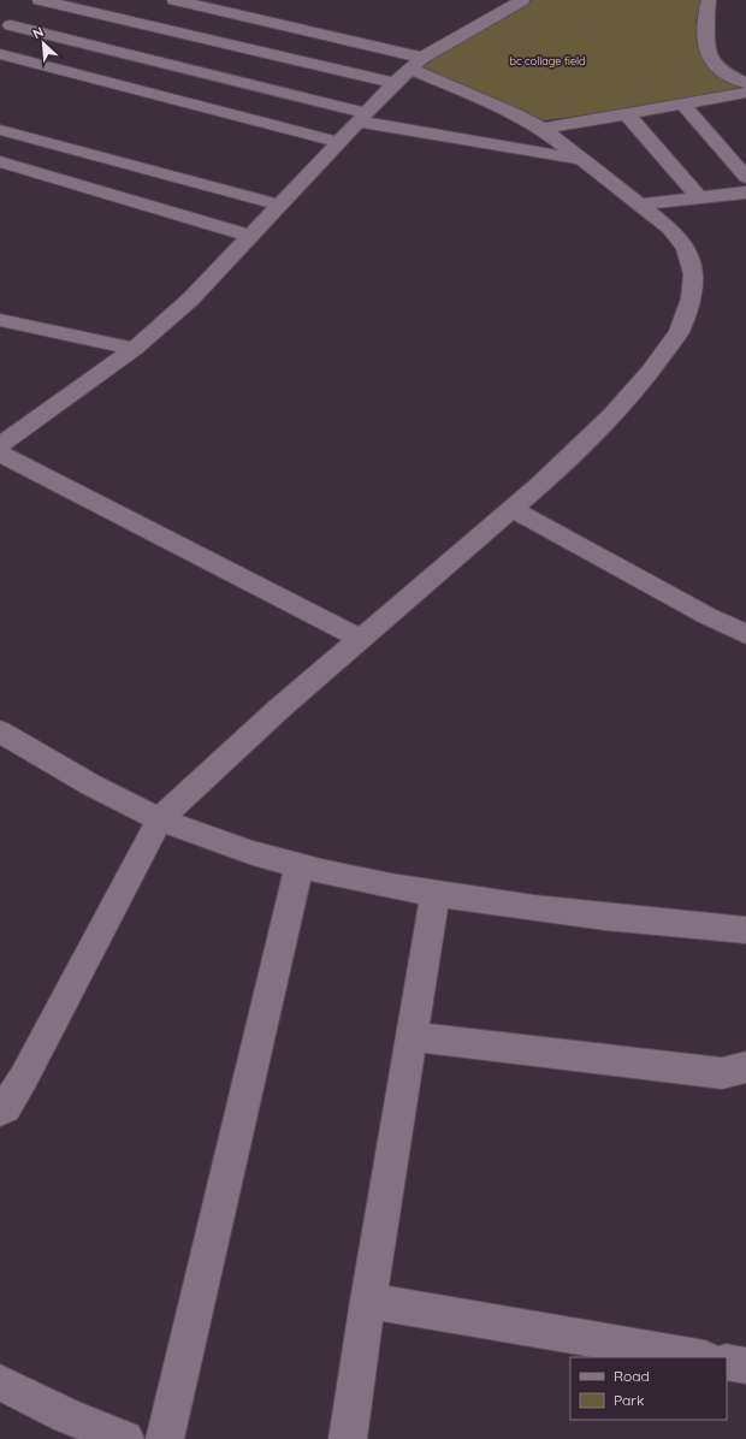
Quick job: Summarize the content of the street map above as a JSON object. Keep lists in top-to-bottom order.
{
  "parks": ["bc collage field"],
  "legend": ["Road", "Park"],
  "north": "top left"
}
